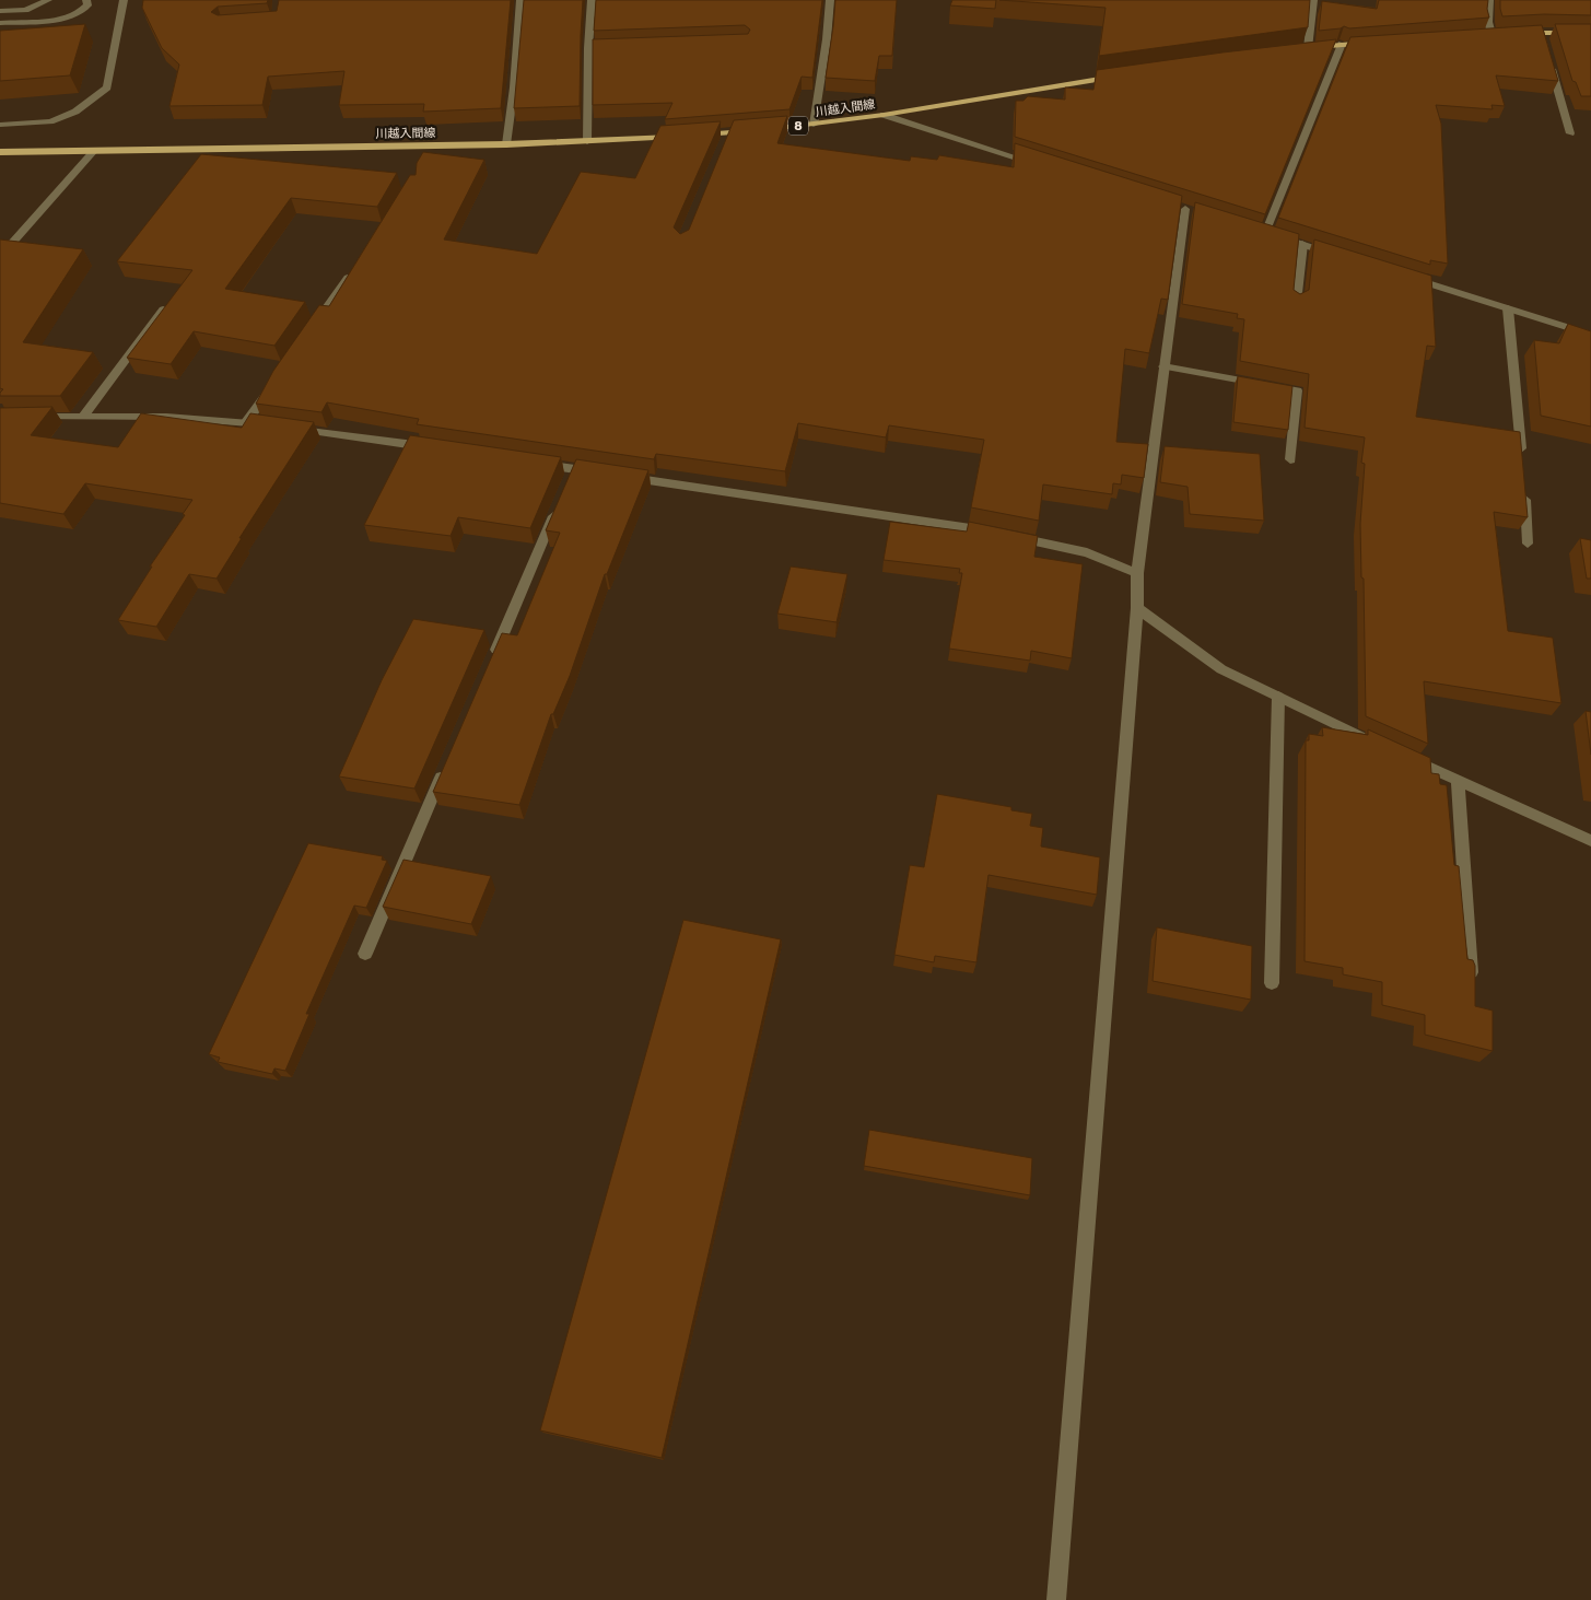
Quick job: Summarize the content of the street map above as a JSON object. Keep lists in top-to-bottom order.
{
  "streets": {
    "main road": ["川越入間線", "8"]
  }
}
